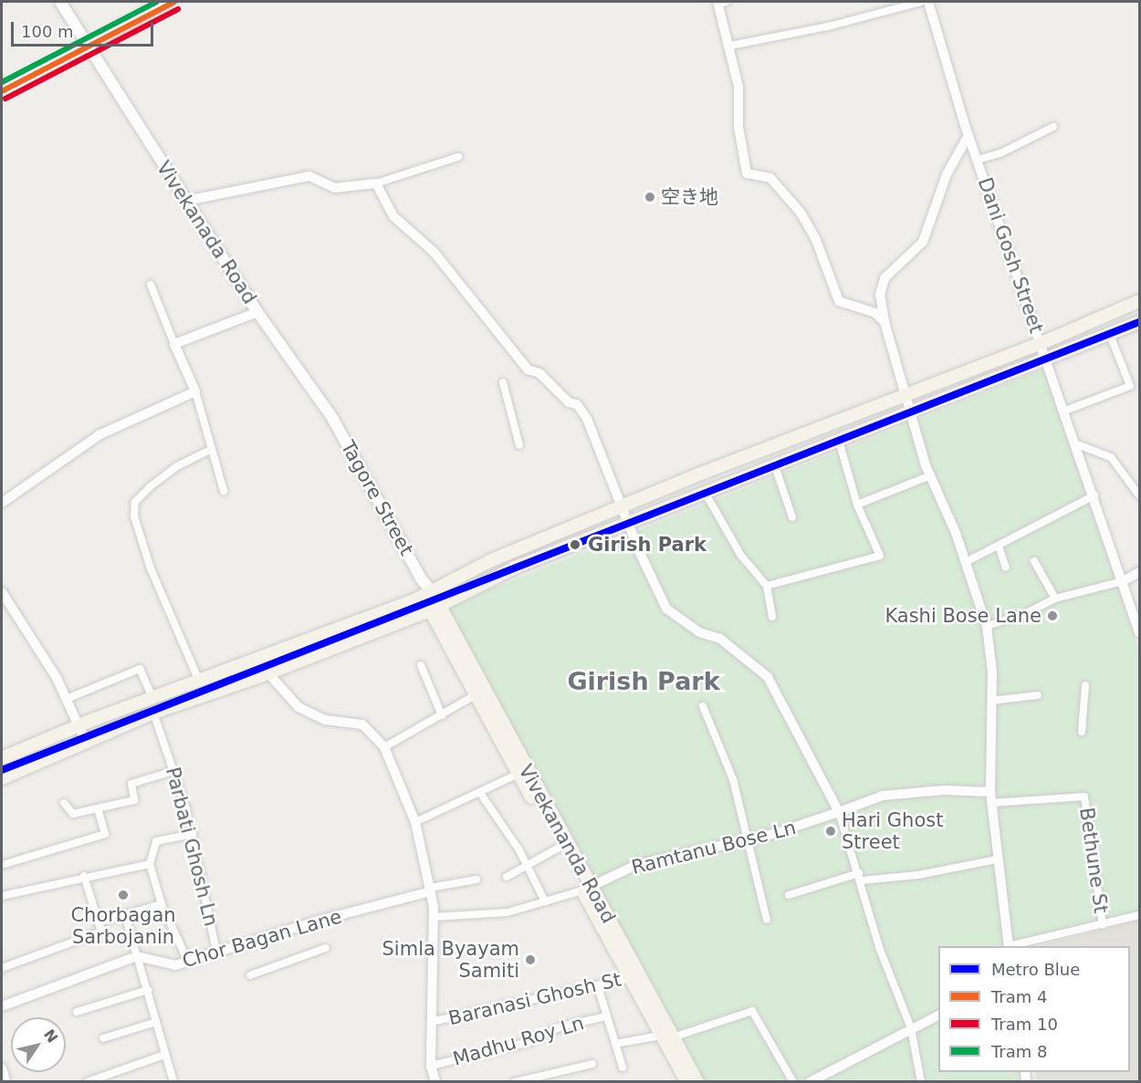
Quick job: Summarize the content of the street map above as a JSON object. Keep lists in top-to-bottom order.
{
  "streets": {
    "main road": ["Vivekanada Road", "Tagore Street", "Vivekananda Road"],
    "street": [
      "Dani Gosh Street",
      "Parbati Ghosh Ln",
      "Ramtanu Bose Ln",
      "Bethune St",
      "Chor Bagan Lane",
      "Baranasi Ghosh St",
      "Madhu Roy Ln"
    ]
  },
  "crossings": [
    ["Vivekanada Road", "Tagore Street"],
    ["Tagore Street", "Vivekananda Road"],
    ["Vivekananda Road", "Ramtanu Bose Ln"],
    ["Vivekananda Road", "Baranasi Ghosh St"],
    ["Parbati Ghosh Ln", "Chor Bagan Lane"]
  ],
  "districts": ["Girish Park"],
  "places": [
    "空き地",
    "Girish Park",
    "Kashi Bose Lane",
    "Hari Ghost Street",
    "Chorbagan Sarbojanin",
    "Simla Byayam Samiti"
  ],
  "lines": [
    "tram line 4",
    "tram line 8",
    "tram line 10",
    "metro line Blue"
  ],
  "legend": [
    "Metro Blue",
    "Tram 4",
    "Tram 10",
    "Tram 8"
  ],
  "scale_bar": "100 m",
  "north": "top right"
}
